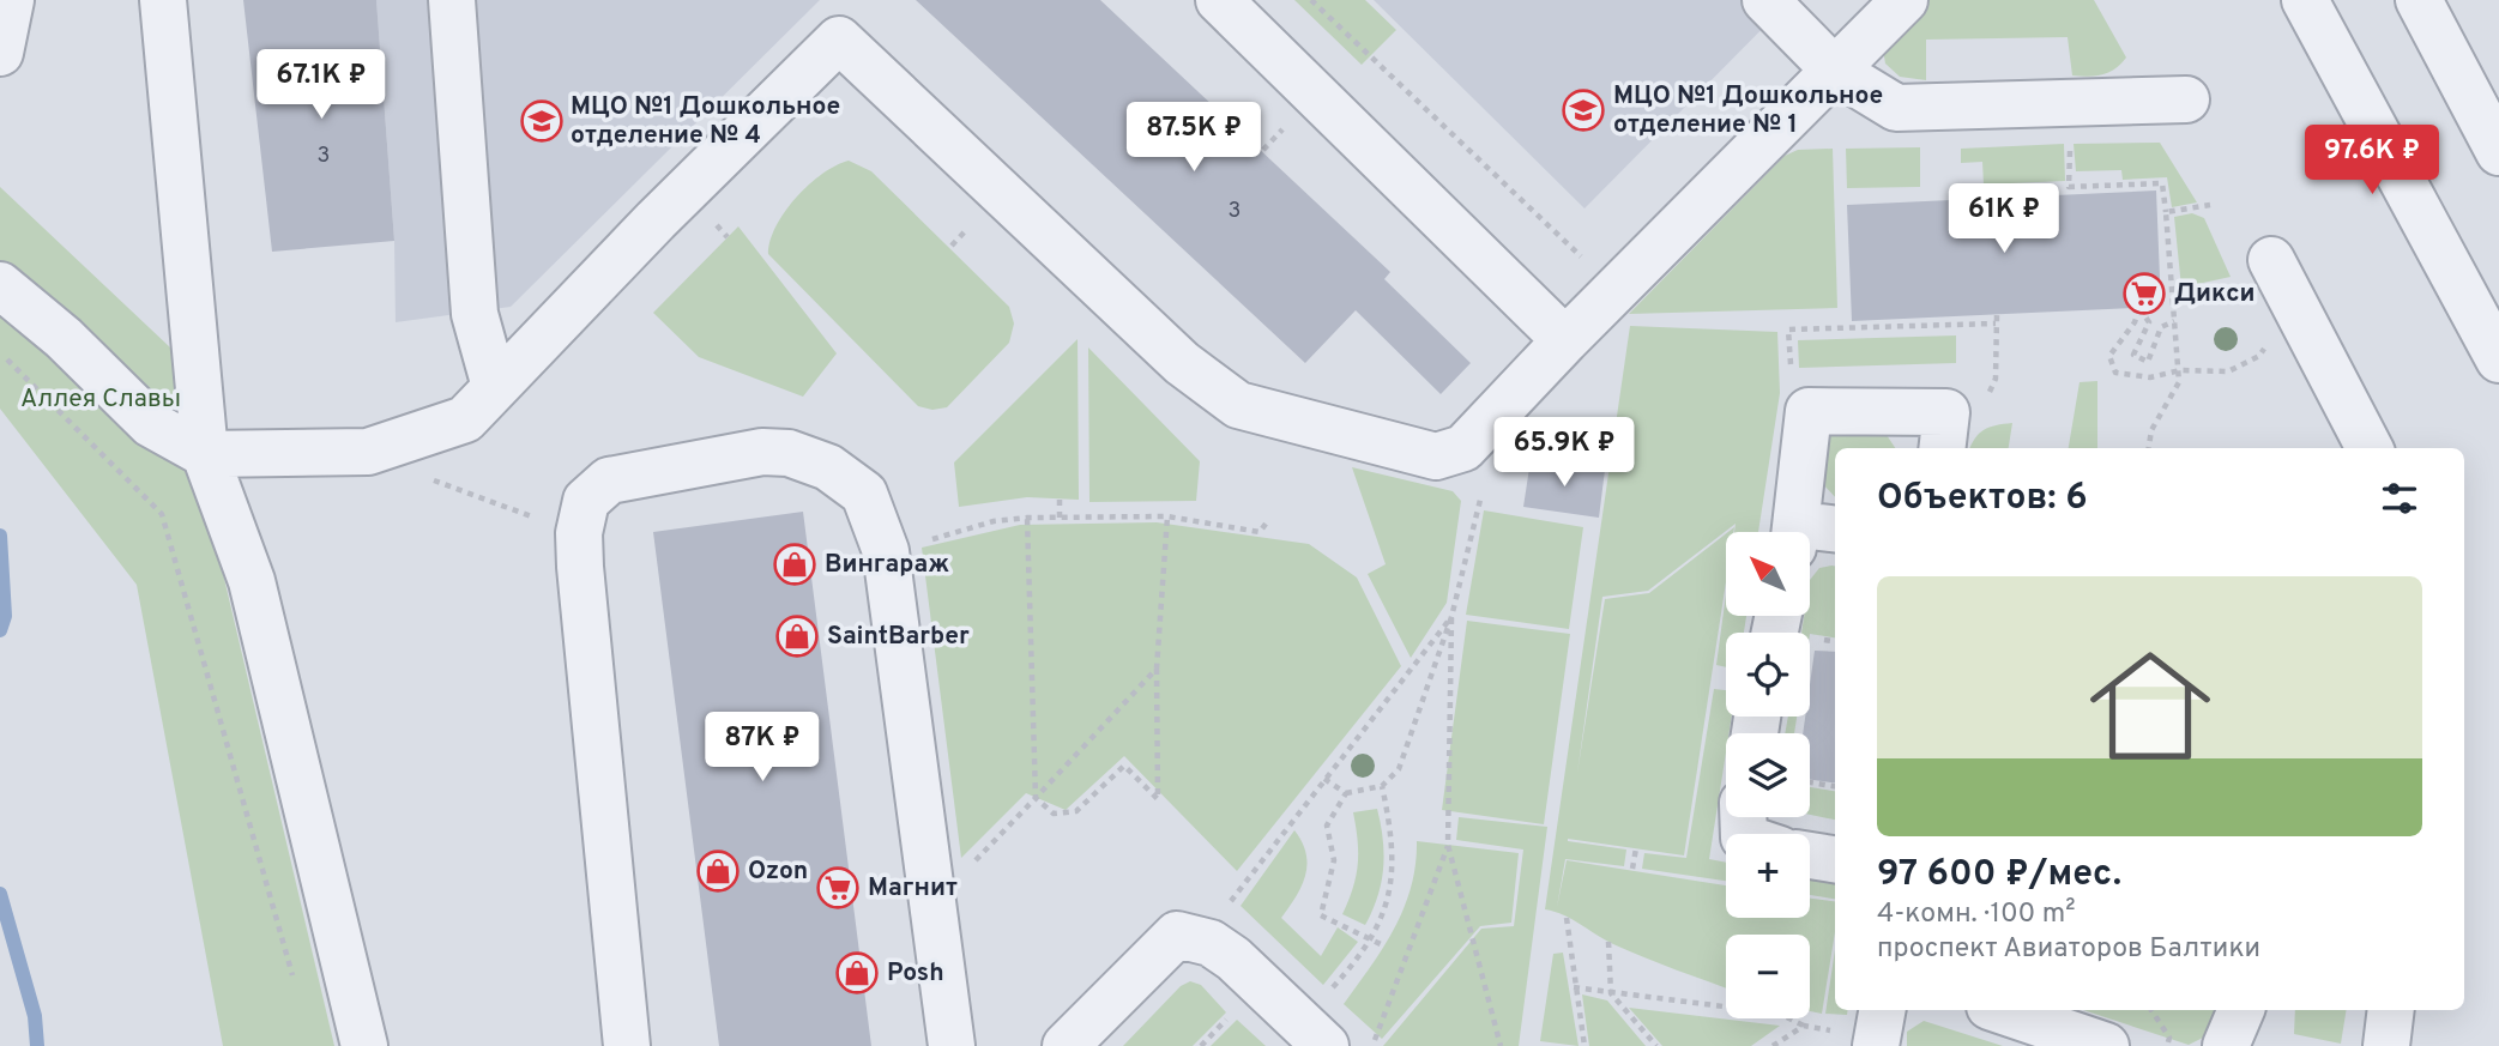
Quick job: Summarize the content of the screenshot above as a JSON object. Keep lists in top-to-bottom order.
{
  "parks": ["Аллея Славы"],
  "places": {
    "school or university": ["МЦО №1 Дошкольное отделение № 1", "МЦО №1 Дошкольное отделение № 4"],
    "supermarket": ["Дикси", "Магнит"],
    "shop": [
      "Вингараж",
      "SaintBarber",
      "Ozon",
      "Posh"
    ]
  },
  "house_numbers": ["3", "3"],
  "north": "top left",
  "page": {
    "price": [
      "67.1K ₽",
      "87.5K ₽",
      "97.6K ₽",
      "61K ₽",
      "65.9K ₽",
      "87K ₽"
    ],
    "heading": "Объектов: 6",
    "map_buttons": ["+", "−"],
    "list": [
      {
        "name": "97 600 ₽/мес.",
        "note": "4-комн. · 100 m² · проспект Авиаторов Балтики"
      }
    ]
  }
}
